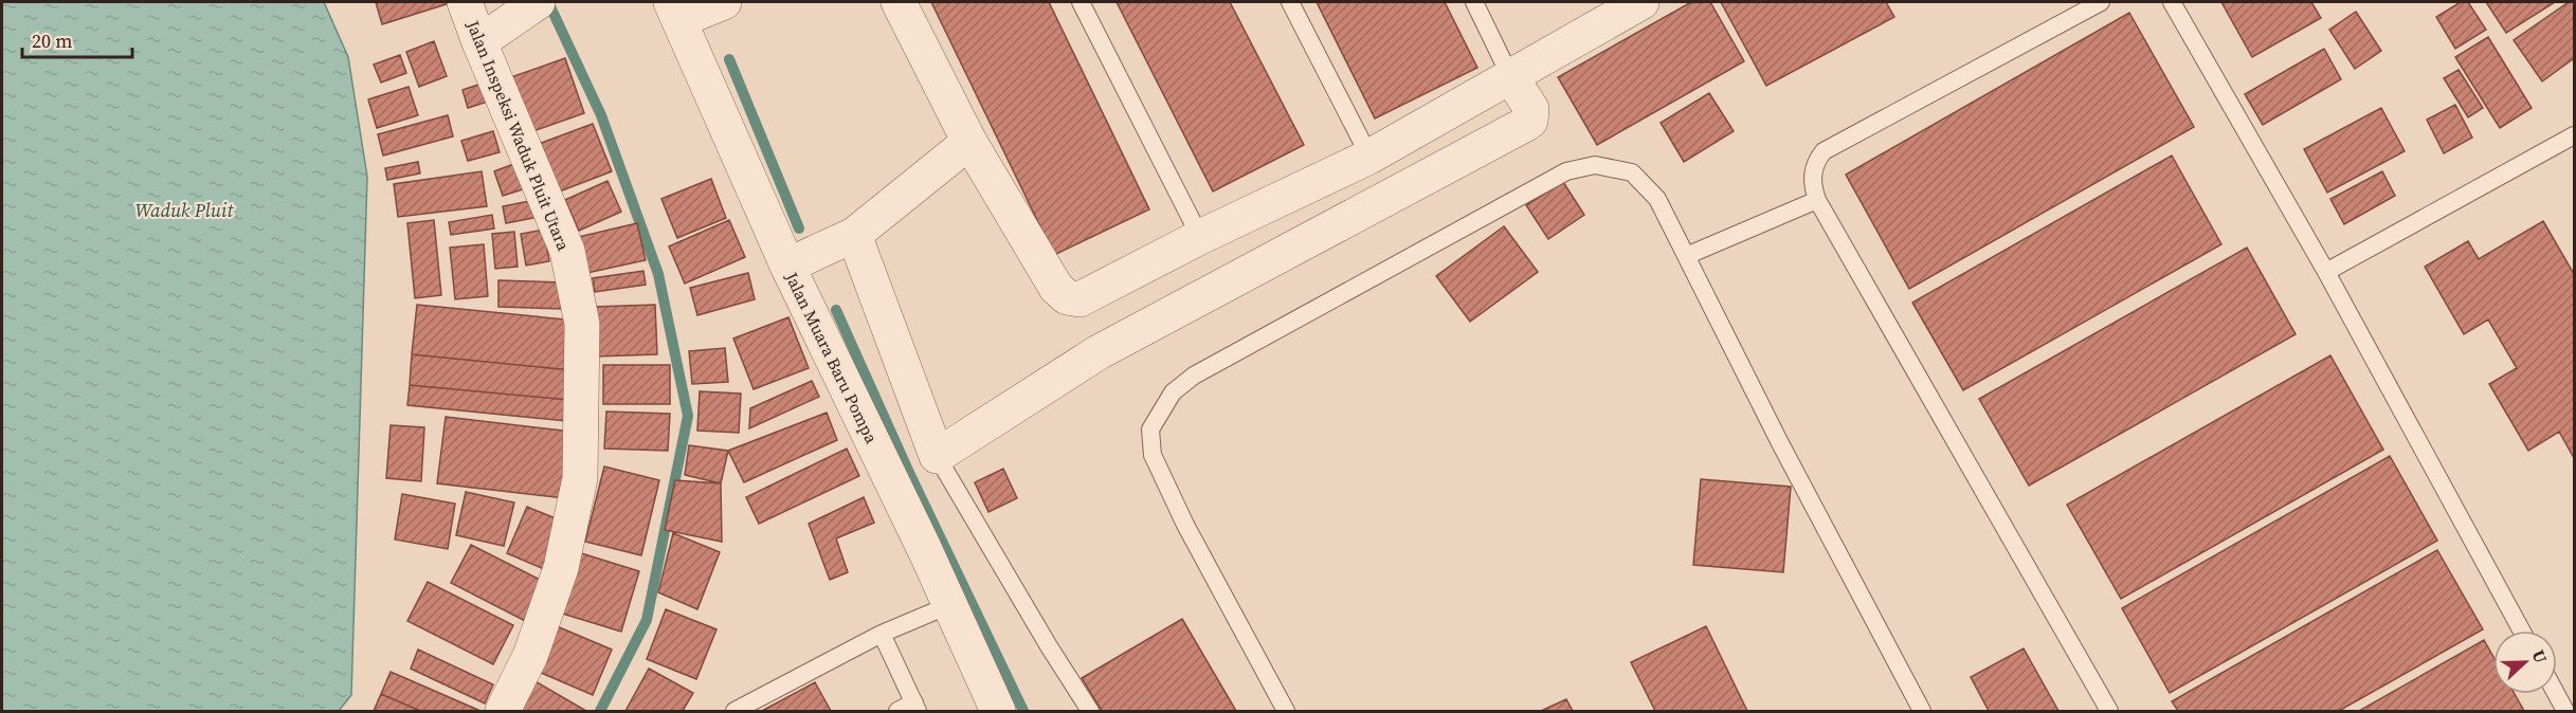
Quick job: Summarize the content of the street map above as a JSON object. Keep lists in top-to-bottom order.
{
  "streets": {
    "street": ["Jalan Inspeksi Waduk Pluit Utara", "Jalan Muara Baru Pompa"]
  },
  "water": ["Waduk Pluit"],
  "scale_bar": "20 m",
  "north": "right"
}
